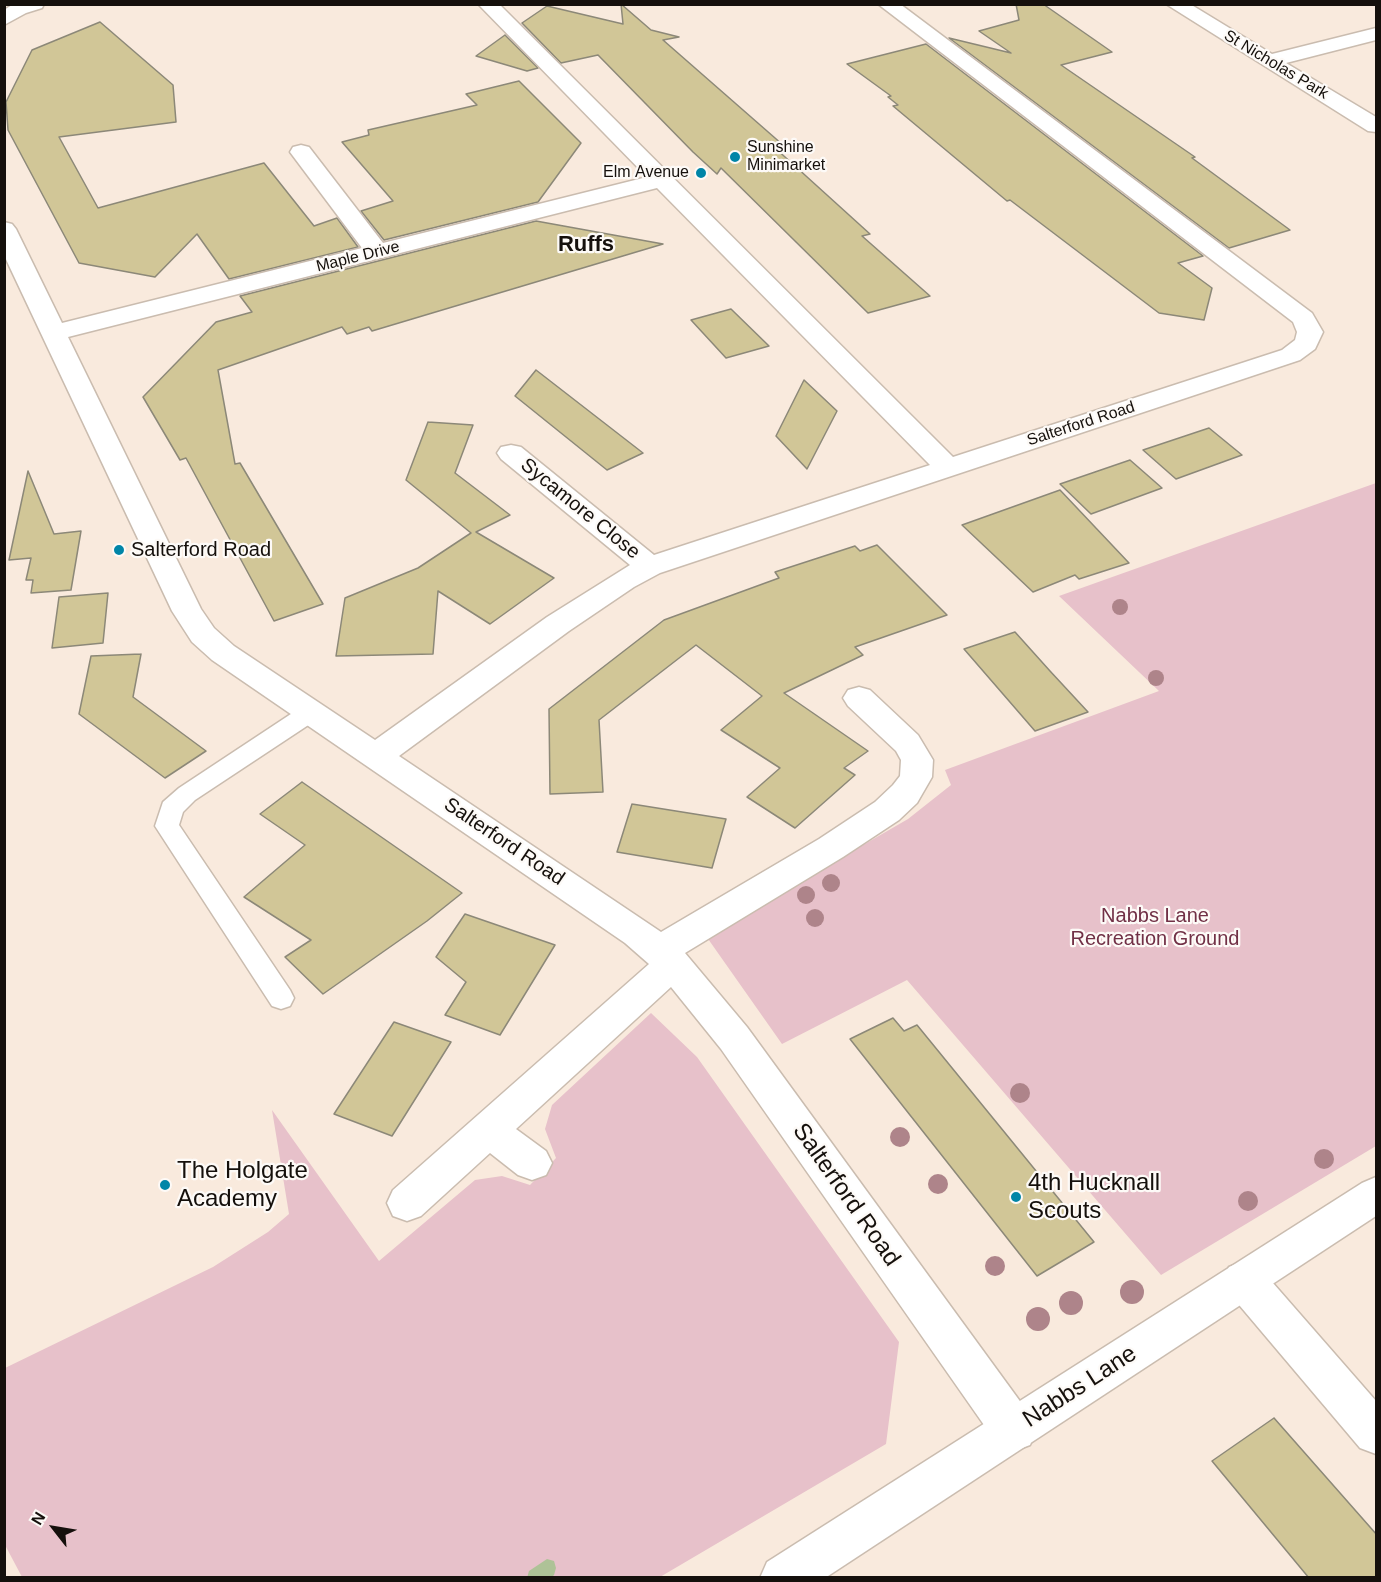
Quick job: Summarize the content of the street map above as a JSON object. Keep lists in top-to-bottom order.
{
  "streets": {
    "street": [
      "St Nicholas Park",
      "Maple Drive",
      "Salterford Road",
      "Sycamore Close",
      "Nabbs Lane"
    ]
  },
  "crossings": [
    ["Maple Drive", "Salterford Road"],
    ["Salterford Road", "Sycamore Close"],
    ["Salterford Road", "Nabbs Lane"]
  ],
  "districts": ["Ruffs"],
  "parks": ["Nabbs Lane Recreation Ground"],
  "places": [
    "Sunshine Minimarket",
    "Elm Avenue",
    "Salterford Road",
    "The Holgate Academy",
    "4th Hucknall Scouts"
  ],
  "north": "top left"
}
